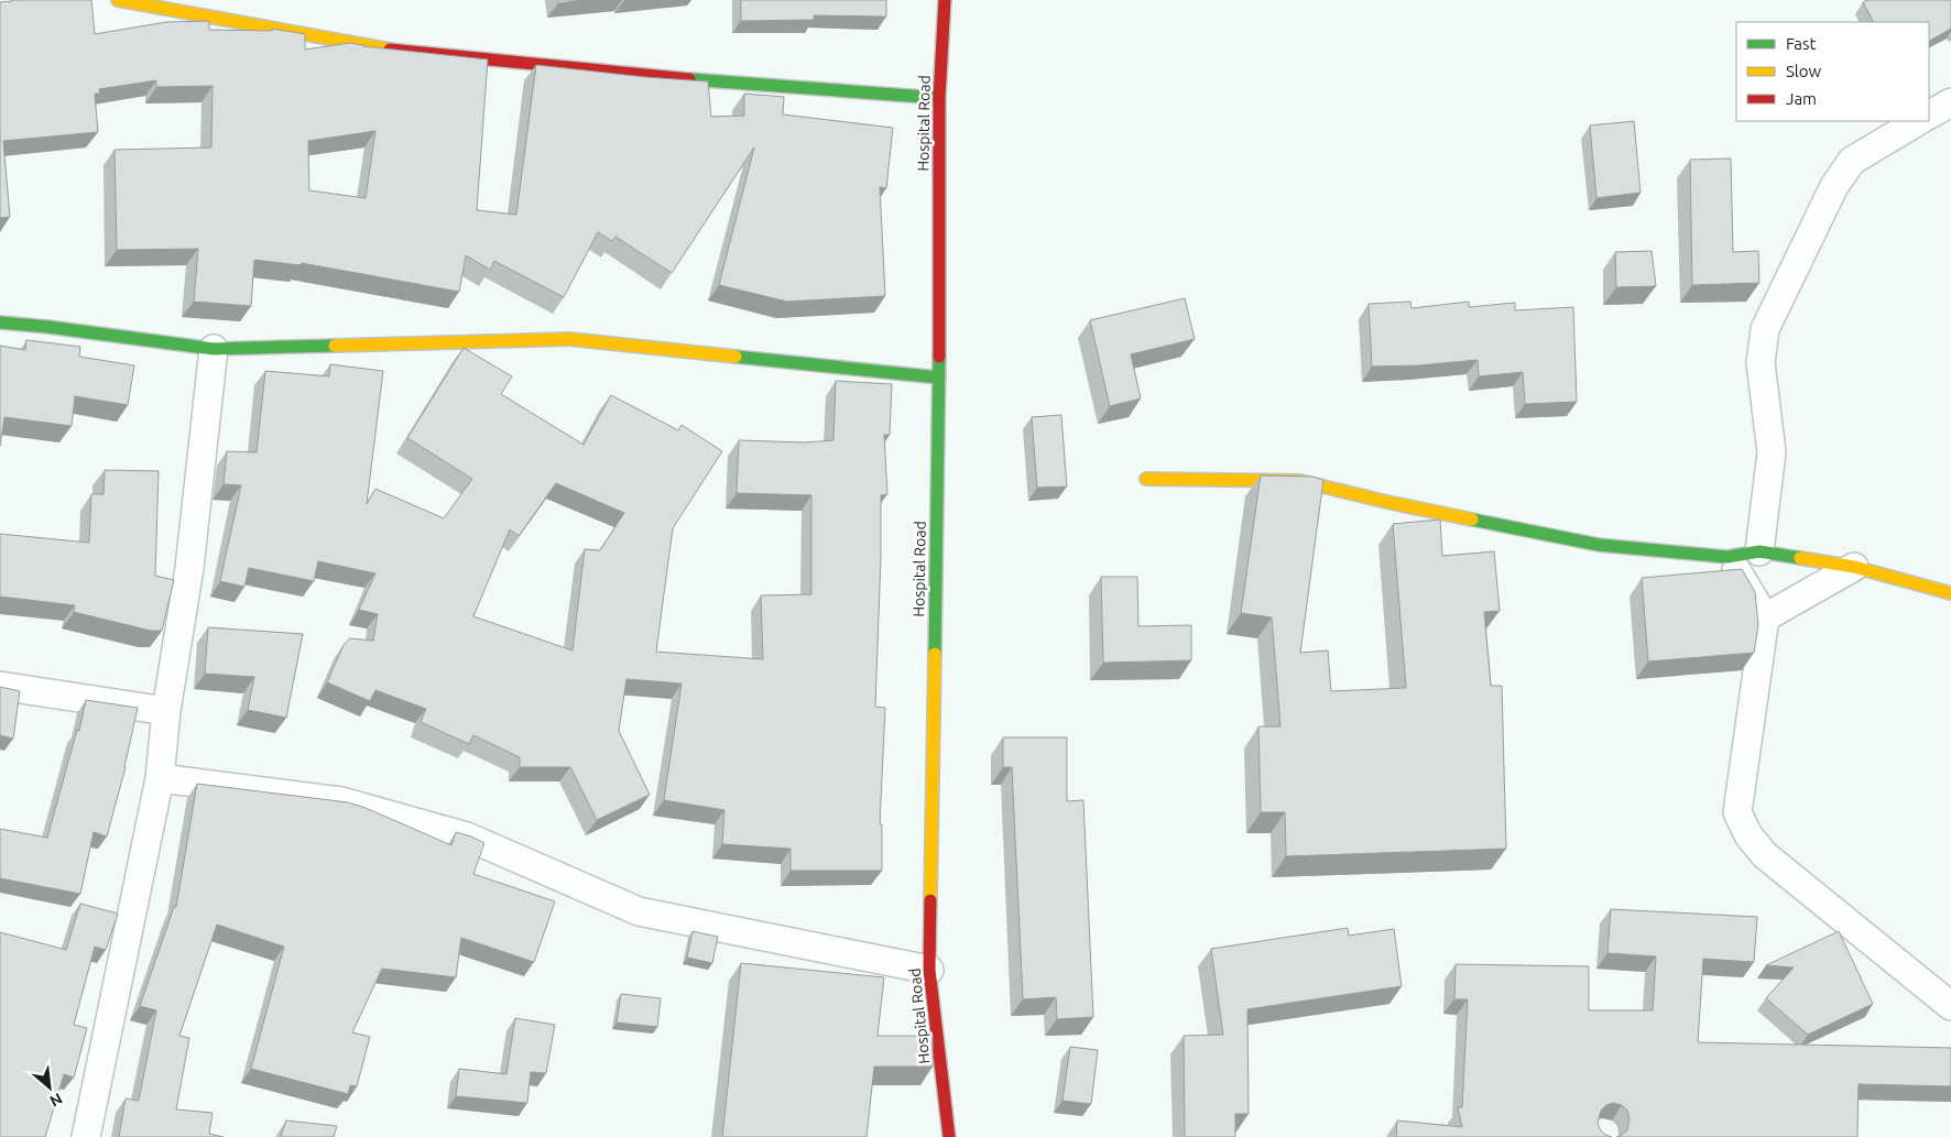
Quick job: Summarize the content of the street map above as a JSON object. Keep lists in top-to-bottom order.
{
  "streets": {
    "street": ["Hospital Road"]
  },
  "legend": ["Fast", "Slow", "Jam"],
  "north": "bottom right"
}
